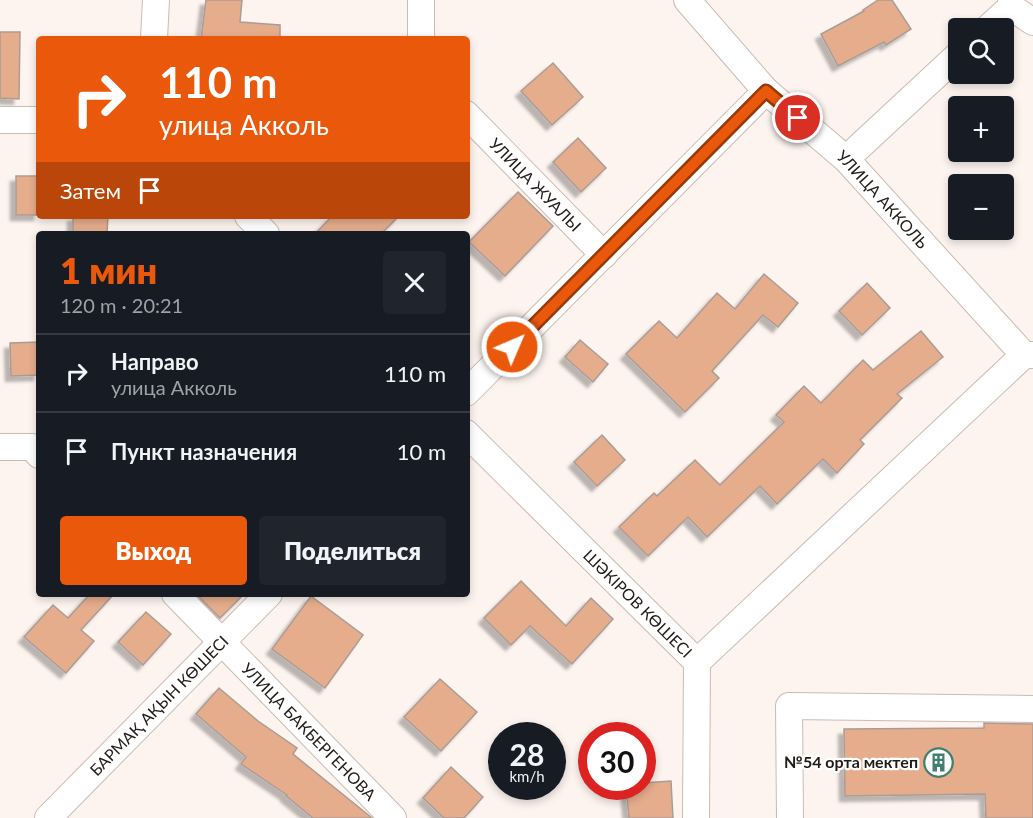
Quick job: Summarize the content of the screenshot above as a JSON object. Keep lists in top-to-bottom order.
{
  "streets": {
    "street": [
      "УЛИЦА ЖУАЛЫ",
      "УЛИЦА АККОЛЬ",
      "ШӘКІРОВ КӨШЕСІ",
      "БАРМАҚ АҚЫН КӨШЕСІ",
      "УЛИЦА БАКБЕРГЕНОВА"
    ]
  },
  "crossings": [
    ["БАРМАҚ АҚЫН КӨШЕСІ", "УЛИЦА БАКБЕРГЕНОВА"]
  ],
  "places": {
    "building": ["№54 орта мектеп"]
  },
  "page": {
    "map_buttons": ["+", "−"],
    "turn": ["110 m", "улица Акколь"],
    "then": "Затем",
    "heading": ["1 мин", "120 m · 20:21"],
    "list": [
      {
        "name": "Направо",
        "note": "улица Акколь",
        "value": "110 m"
      },
      {
        "name": "Пункт назначения",
        "value": "10 m"
      }
    ],
    "buttons": ["Выход", "Поделиться"],
    "speed": "28 km/h",
    "limit": "30"
  }
}
